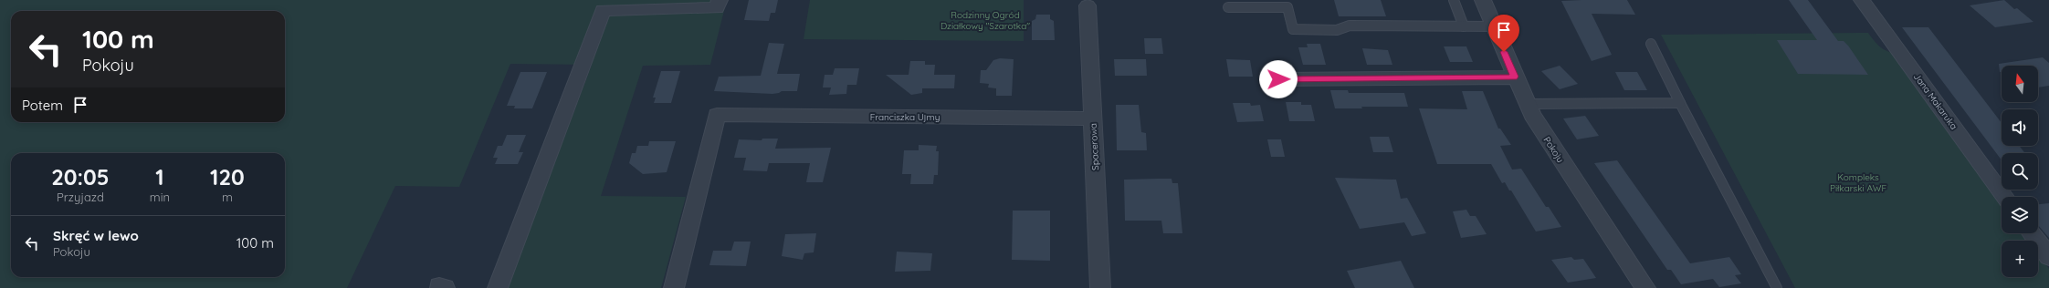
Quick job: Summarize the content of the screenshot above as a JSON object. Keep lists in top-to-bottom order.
{
  "streets": {
    "street": [
      "Jana Makaruka",
      "Franciszka Ujmy",
      "Spacerowa",
      "Pokoju"
    ]
  },
  "crossings": [
    ["Franciszka Ujmy", "Spacerowa"]
  ],
  "parks": ["Rodzinny Ogród Działkowy \"Szarotka\"", "Kompleks Piłkarski AWF"],
  "north": "top",
  "page": {
    "turn": ["100 m", "Pokoju"],
    "map_buttons": "+",
    "then": "Potem",
    "eta": [
      "20:05",
      "Przyjazd",
      "1",
      "min",
      "120",
      "m"
    ],
    "list": [
      {
        "name": "Skręć w lewo",
        "note": "Pokoju",
        "value": "100 m"
      }
    ]
  }
}
